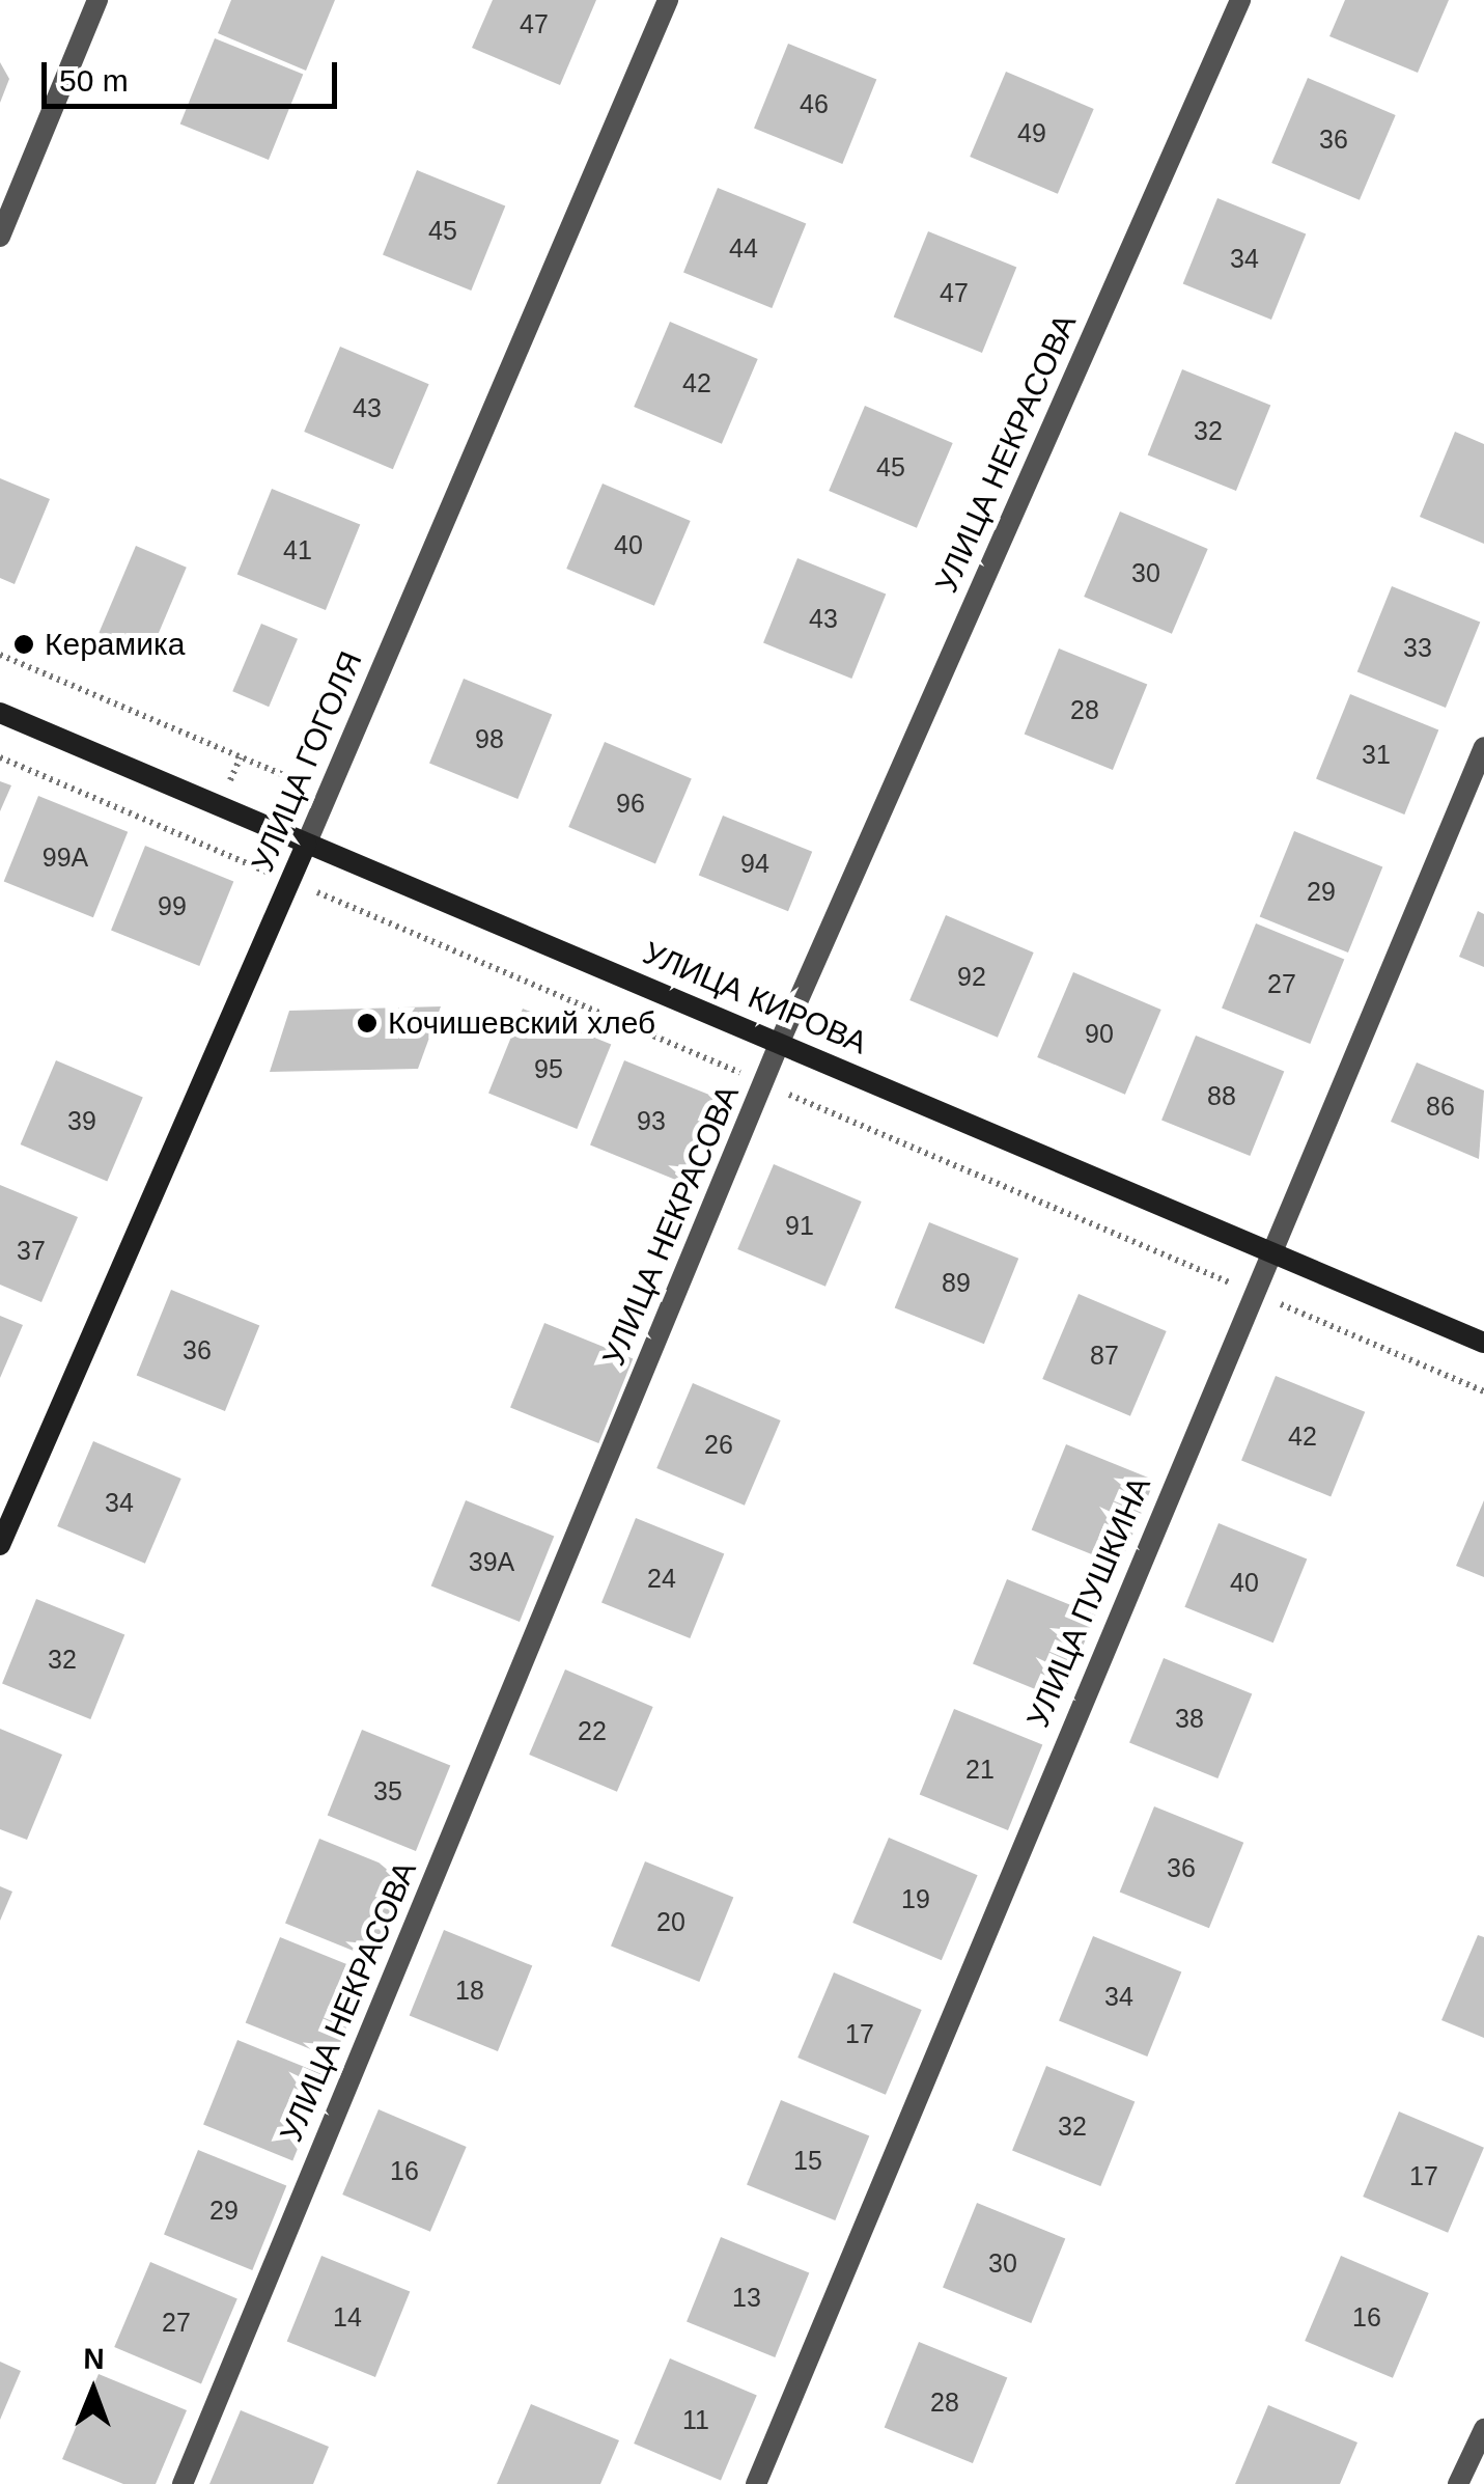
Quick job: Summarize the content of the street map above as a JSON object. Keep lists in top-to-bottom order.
{
  "streets": {
    "main road": ["УЛИЦА ГОГОЛЯ", "УЛИЦА КИРОВА"],
    "street": ["УЛИЦА НЕКРАСОВА", "УЛИЦА ПУШКИНА"]
  },
  "crossings": [
    ["УЛИЦА НЕКРАСОВА", "УЛИЦА КИРОВА"],
    ["УЛИЦА ГОГОЛЯ", "УЛИЦА КИРОВА"],
    ["УЛИЦА КИРОВА", "УЛИЦА ПУШКИНА"]
  ],
  "places": ["Керамика", "Кочишевский хлеб"],
  "house_numbers": [
    "47",
    "46",
    "49",
    "36",
    "45",
    "44",
    "34",
    "47",
    "42",
    "43",
    "32",
    "45",
    "40",
    "41",
    "30",
    "43",
    "33",
    "28",
    "98",
    "31",
    "96",
    "99А",
    "94",
    "29",
    "99",
    "92",
    "27",
    "90",
    "95",
    "88",
    "86",
    "39",
    "93",
    "91",
    "37",
    "89",
    "36",
    "87",
    "42",
    "26",
    "34",
    "39А",
    "24",
    "40",
    "32",
    "38",
    "22",
    "21",
    "35",
    "36",
    "19",
    "20",
    "18",
    "34",
    "17",
    "32",
    "15",
    "16",
    "17",
    "29",
    "30",
    "13",
    "14",
    "16",
    "27",
    "28",
    "11"
  ],
  "scale_bar": "50 m",
  "north": "top"
}
